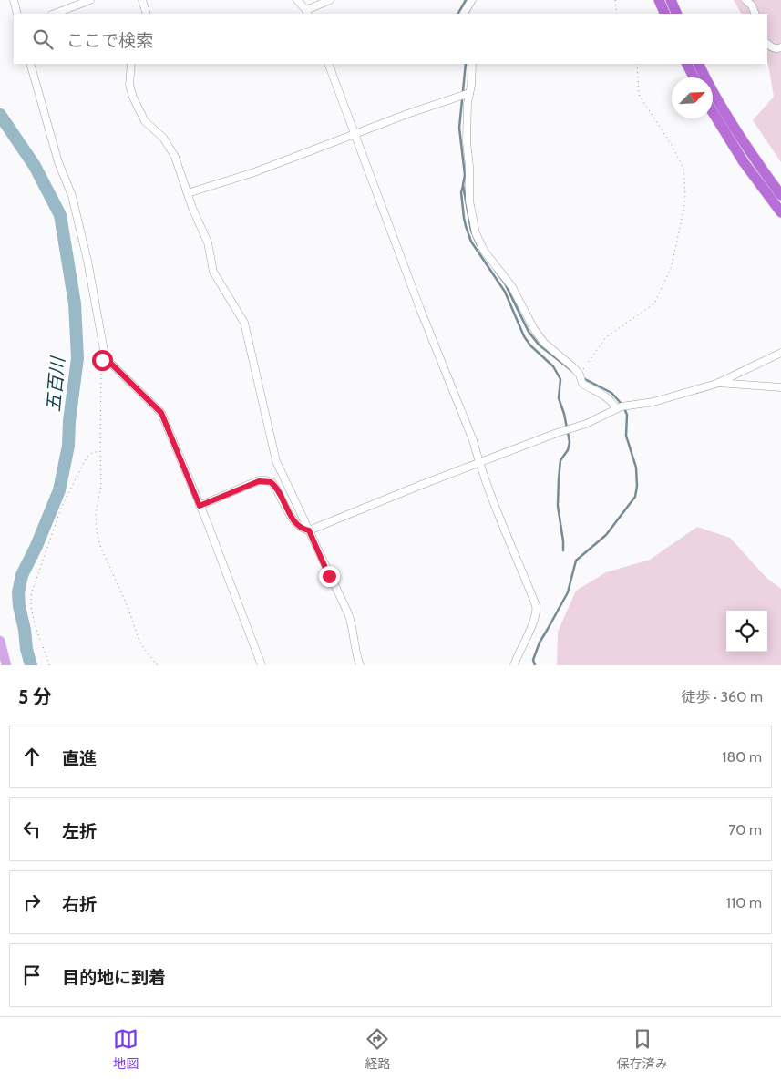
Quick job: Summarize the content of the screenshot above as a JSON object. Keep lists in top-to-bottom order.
{
  "water": ["五百川"],
  "north": "top right",
  "page": {
    "search": "ここで検索",
    "heading": ["5 分", "徒歩 · 360 m"],
    "list": [
      ["直進", "180 m"],
      ["左折", "70 m"],
      ["右折", "110 m"],
      "目的地に到着"
    ],
    "nav": ["地図", "経路", "保存済み"]
  }
}
